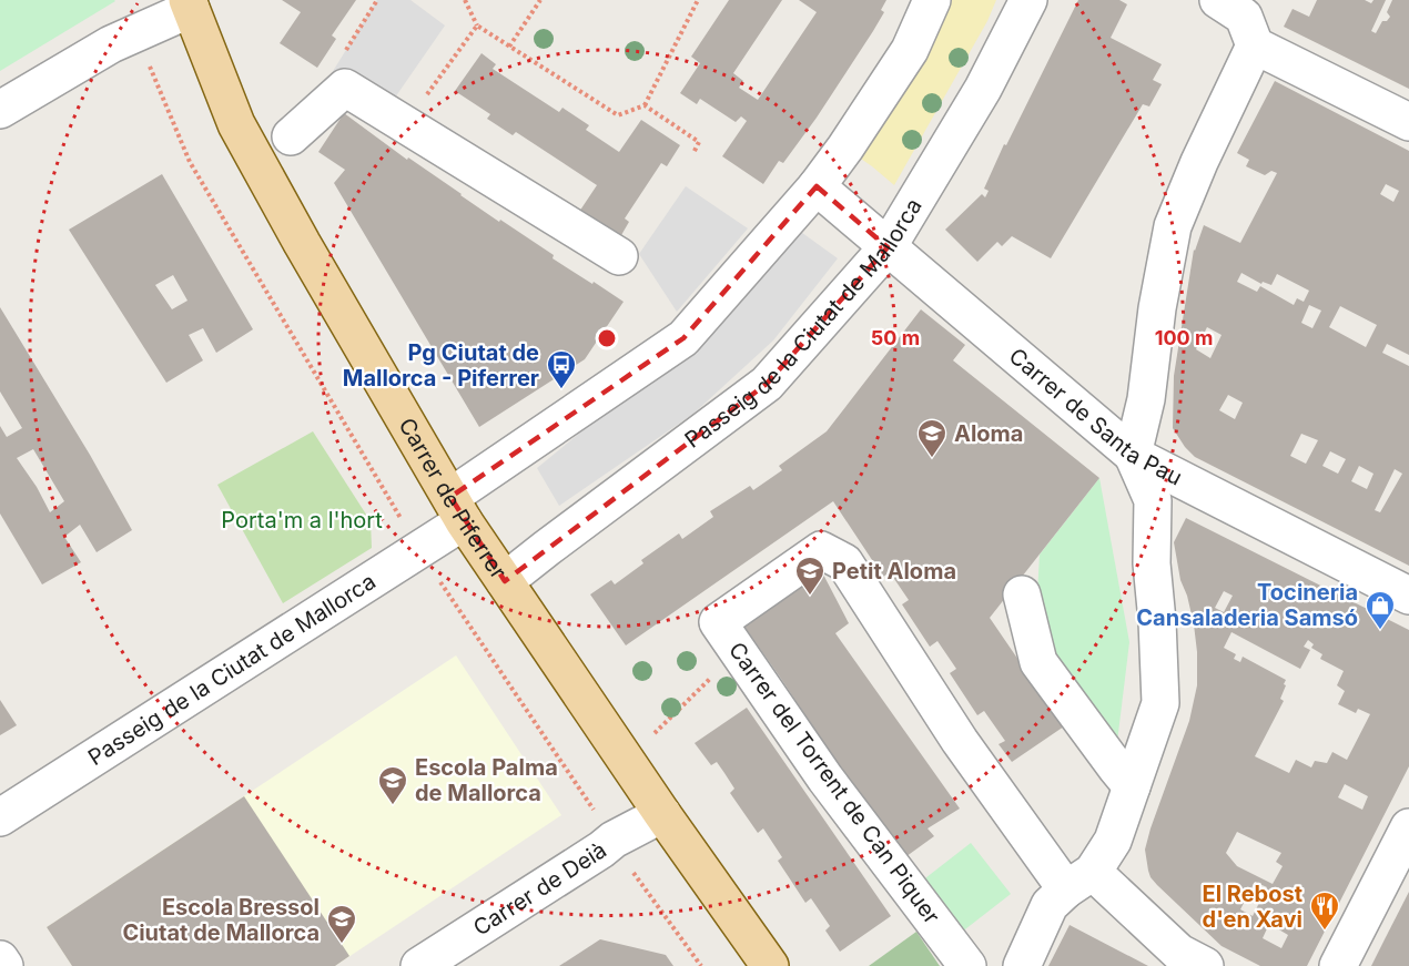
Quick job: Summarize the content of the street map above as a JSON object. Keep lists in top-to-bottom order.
{
  "streets": {
    "main road": ["Carrer de Piferrer"],
    "street": [
      "Passeig de la Ciutat de Mallorca",
      "Carrer de Santa Pau",
      "Carrer del Torrent de Can Piquer",
      "Carrer de Deià"
    ]
  },
  "crossings": [
    ["Passeig de la Ciutat de Mallorca", "Carrer de Santa Pau"],
    ["Passeig de la Ciutat de Mallorca", "Carrer de Piferrer"],
    ["Carrer de Piferrer", "Carrer de Deià"]
  ],
  "parks": ["Porta'm a l'hort"],
  "places": {
    "bus stop": ["Pg Ciutat de Mallorca - Piferrer"],
    "school or university": [
      "Aloma",
      "Petit Aloma",
      "Escola Palma de Mallorca",
      "Escola Bressol Ciutat de Mallorca"
    ],
    "shop": ["Tocineria Cansaladeria Samsó"],
    "restaurant": ["El Rebost d'en Xavi"]
  },
  "rings": ["50 m", "100 m"]
}
